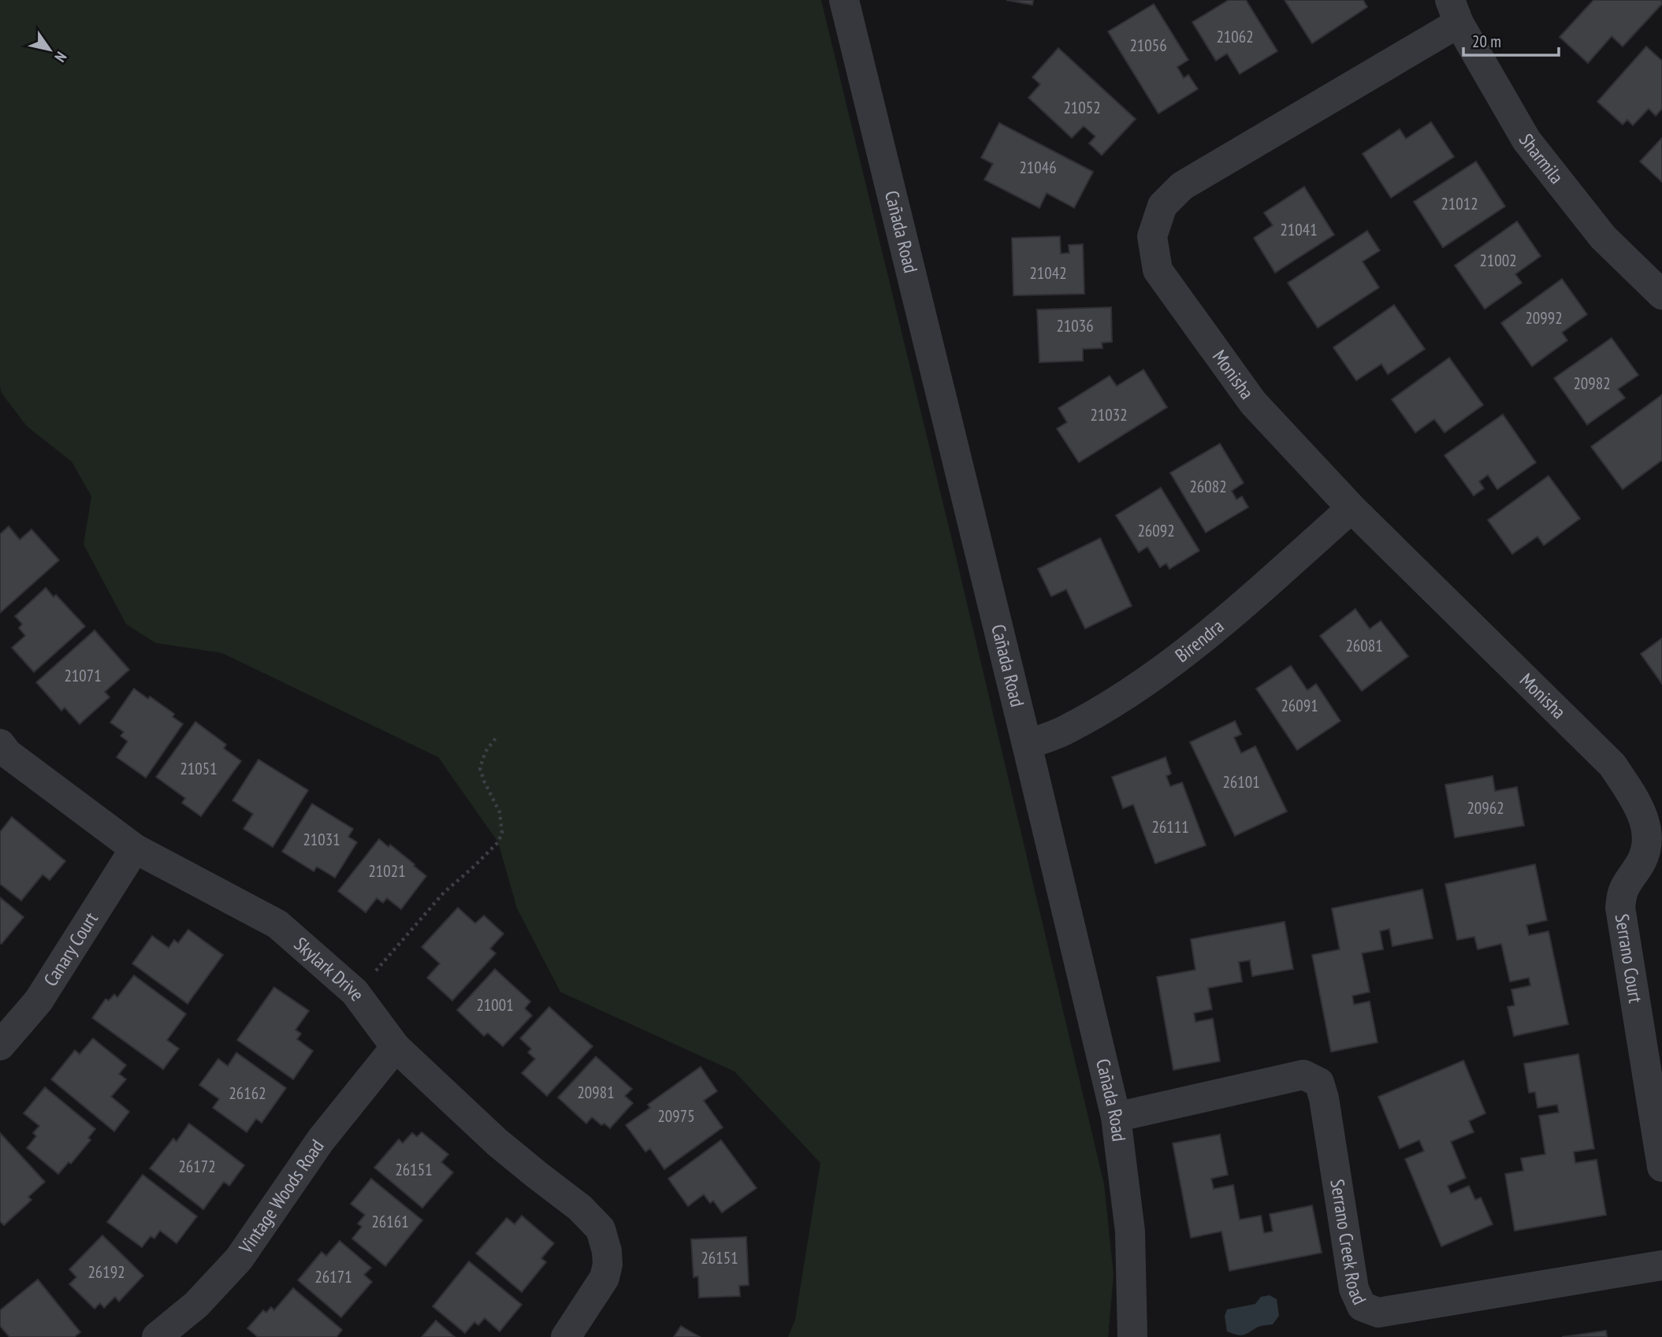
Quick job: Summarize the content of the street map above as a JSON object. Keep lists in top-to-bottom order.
{
  "streets": {
    "street": [
      "Sharmila",
      "Cañada Road",
      "Monisha",
      "Birendra",
      "Canary Court",
      "Serrano Court",
      "Skylark Drive",
      "Vintage Woods Road",
      "Serrano Creek Road"
    ]
  },
  "crossings": [
    ["Sharmila", "Monisha"],
    ["Cañada Road", "Birendra"],
    ["Cañada Road", "Serrano Creek Road"],
    ["Monisha", "Birendra"],
    ["Monisha", "Serrano Court"],
    ["Canary Court", "Skylark Drive"],
    ["Skylark Drive", "Vintage Woods Road"]
  ],
  "house_numbers": [
    "21062",
    "21056",
    "21052",
    "21046",
    "21012",
    "21041",
    "21002",
    "21042",
    "20992",
    "21036",
    "20982",
    "21032",
    "26082",
    "26092",
    "26081",
    "21071",
    "26091",
    "21051",
    "26101",
    "20962",
    "26111",
    "21031",
    "21021",
    "21001",
    "20981",
    "26162",
    "20975",
    "26172",
    "26151",
    "26161",
    "26151",
    "26192",
    "26171"
  ],
  "scale_bar": "20 m",
  "north": "bottom right"
}
